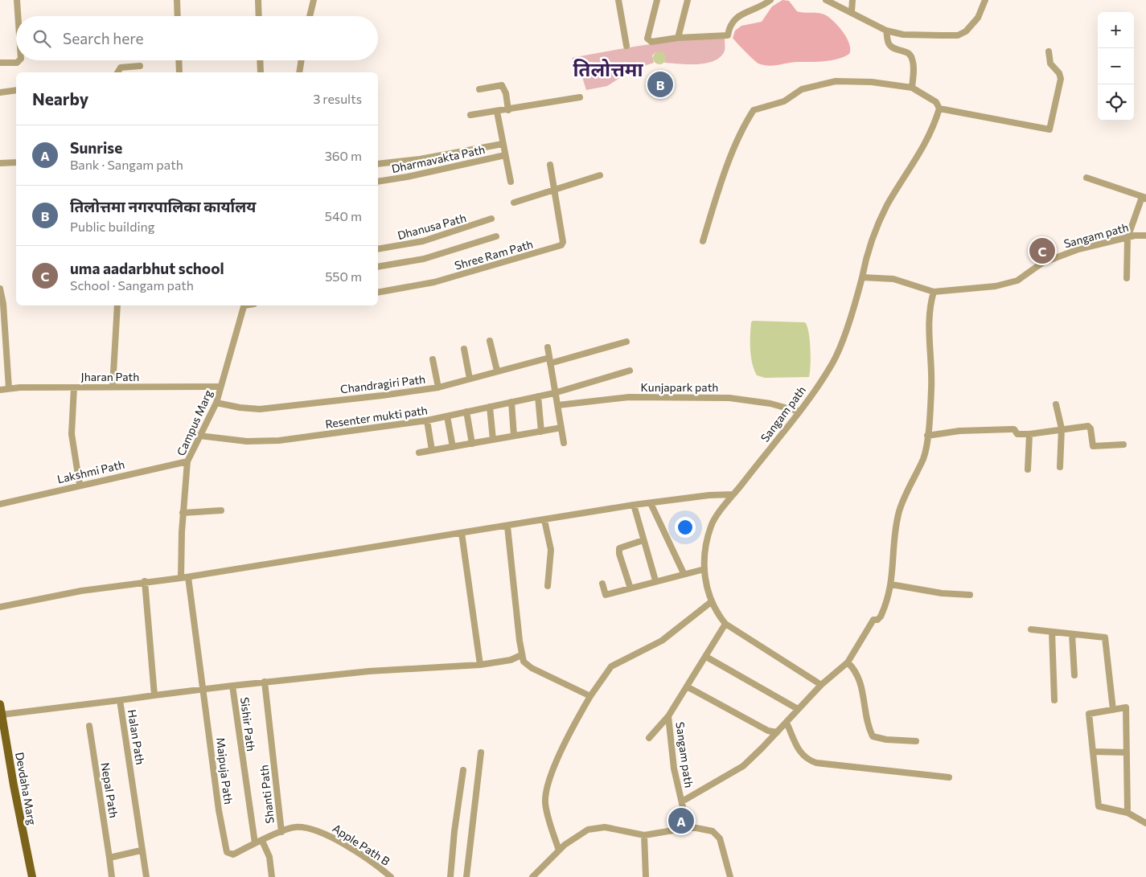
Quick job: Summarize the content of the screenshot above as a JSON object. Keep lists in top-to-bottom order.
{
  "streets": {
    "main road": ["Devdaha Marg"],
    "street": [
      "Dharmavakta Path",
      "Dhanusa Path",
      "Sangam path",
      "Shree Ram Path",
      "Jharan Path",
      "Chandragiri Path",
      "Kunjapark path",
      "Resenter mukti path",
      "Campus Marg",
      "Lakshmi Path",
      "Sishir Path",
      "Halan Path",
      "Maipuja Path",
      "Nepal Path",
      "Shanti Path",
      "Apple Path B"
    ]
  },
  "crossings": [
    ["Sangam path", "Kunjapark path"],
    ["Jharan Path", "Campus Marg"],
    ["Chandragiri Path", "Campus Marg"],
    ["Resenter mukti path", "Campus Marg"],
    ["Campus Marg", "Lakshmi Path"],
    ["Sishir Path", "Halan Path"],
    ["Sishir Path", "Maipuja Path"],
    ["Sishir Path", "Apple Path B"],
    ["Maipuja Path", "Apple Path B"],
    ["Shanti Path", "Apple Path B"]
  ],
  "districts": ["तिलोत्तमा"],
  "page": {
    "map_buttons": ["+", "−"],
    "search": "Search here",
    "pins": ["B", "C", "A"],
    "heading": ["Nearby", "3 results"],
    "list": [
      {
        "mark": "A",
        "name": "Sunrise",
        "note": "Bank · Sangam path",
        "value": "360 m"
      },
      {
        "mark": "B",
        "name": "तिलोत्तमा नगरपालिका कार्यालय",
        "note": "Public building",
        "value": "540 m"
      },
      {
        "mark": "C",
        "name": "uma aadarbhut school",
        "note": "School · Sangam path",
        "value": "550 m"
      }
    ]
  }
}
